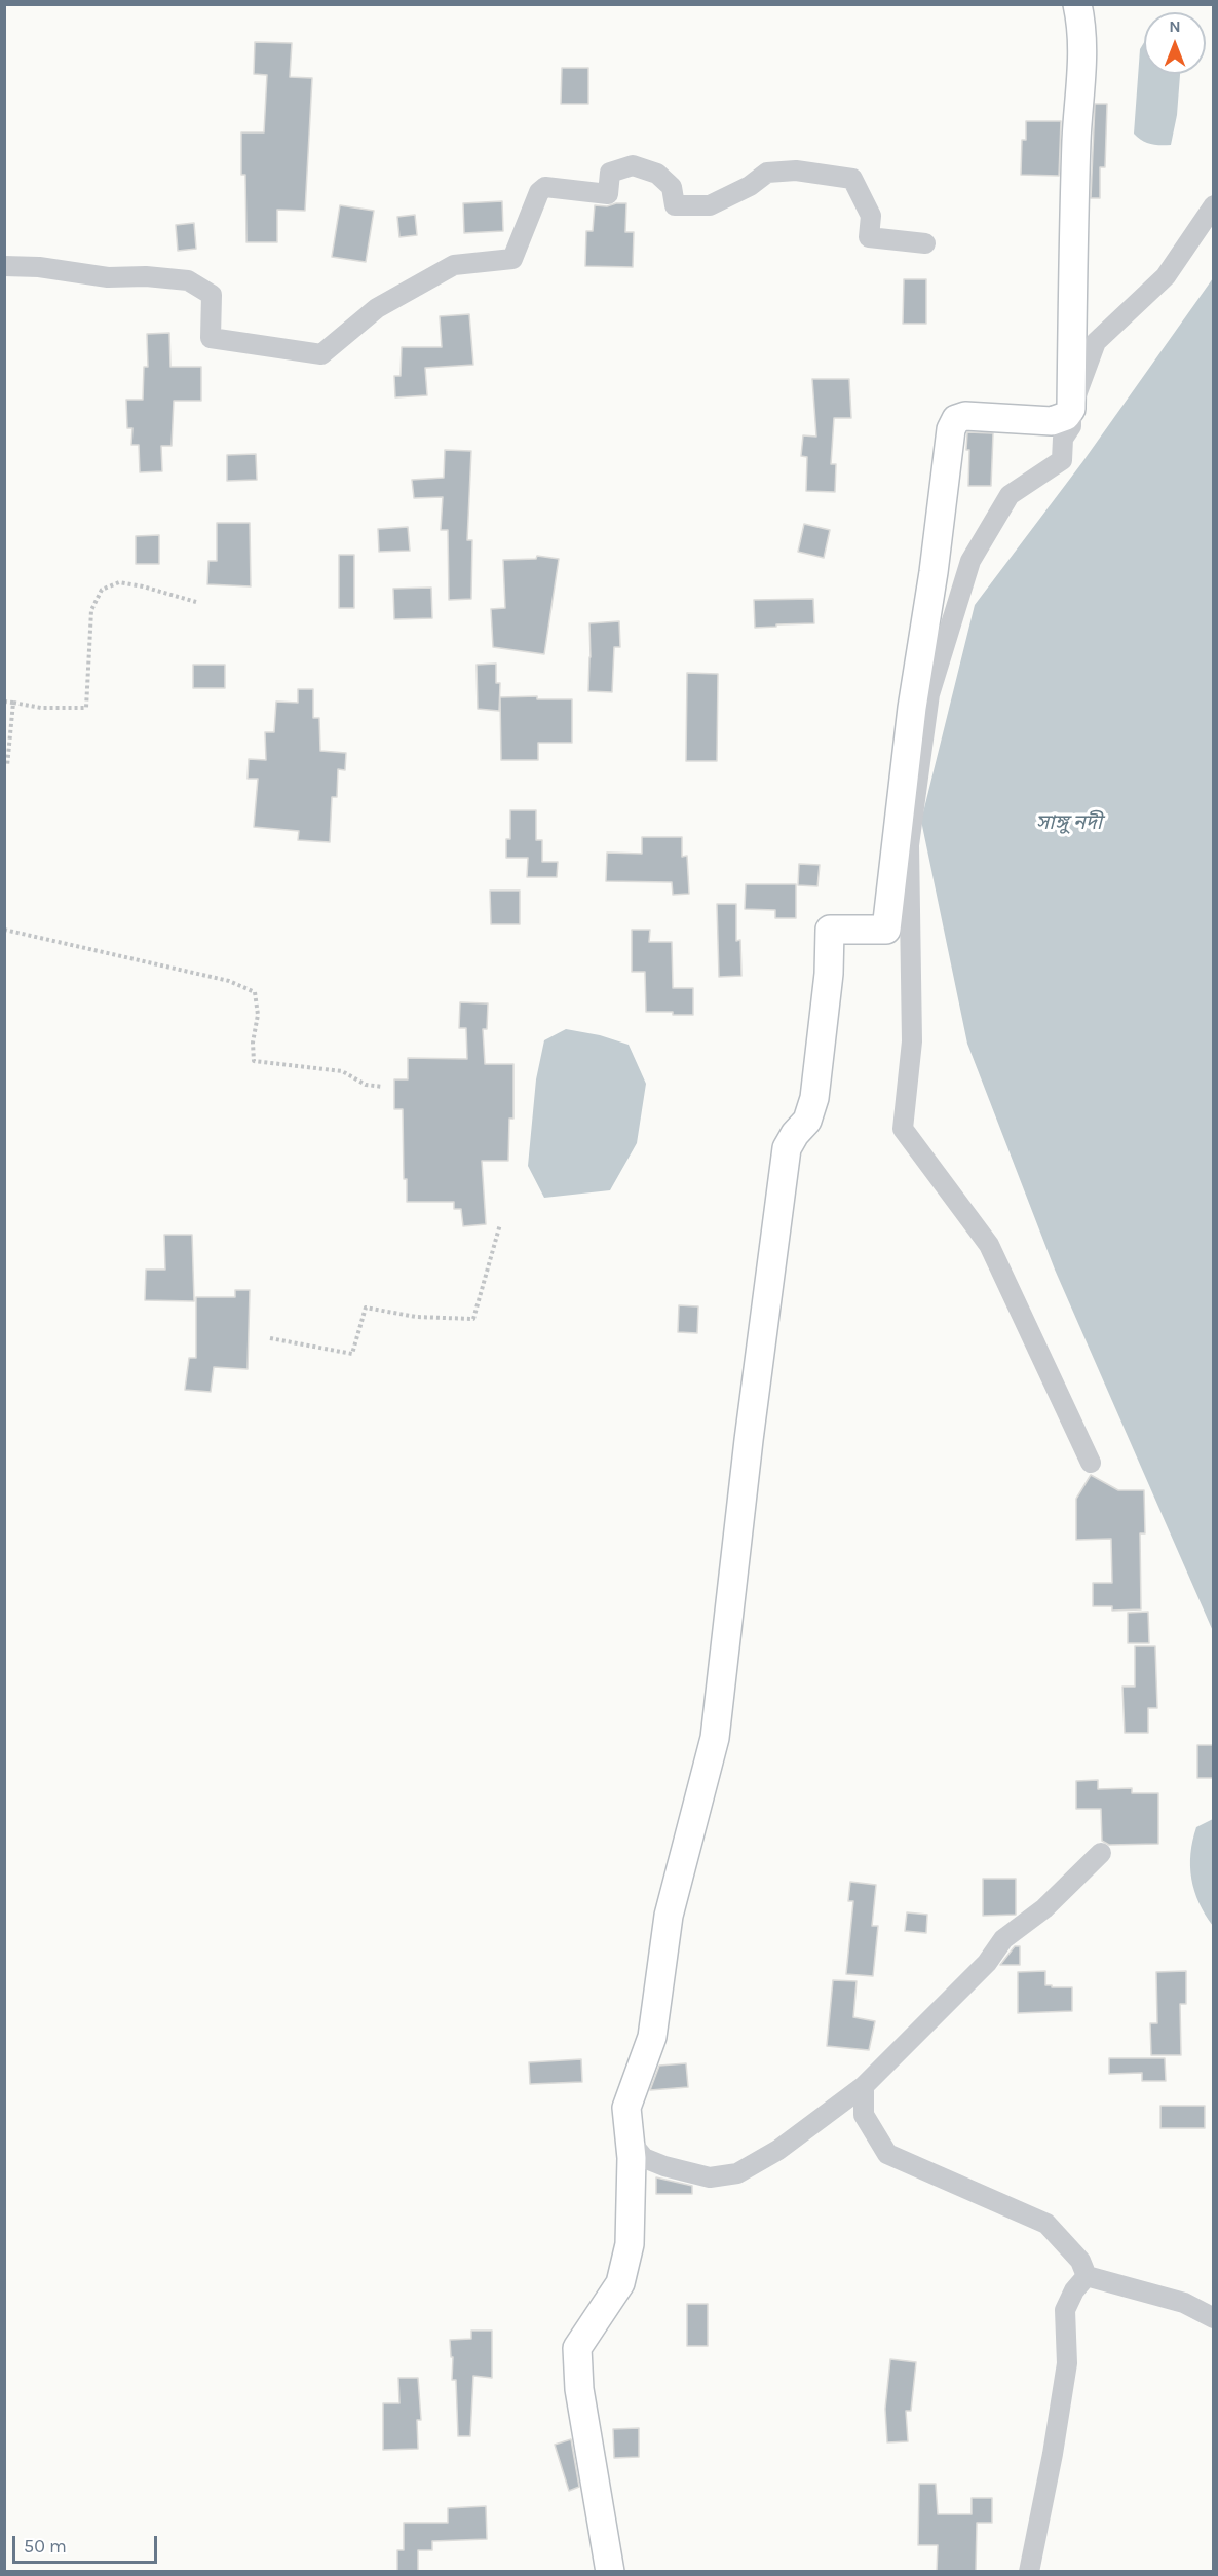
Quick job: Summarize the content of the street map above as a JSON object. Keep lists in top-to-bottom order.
{
  "water": ["সাঙ্গু নদী"],
  "scale_bar": "50 m",
  "north": "top"
}
